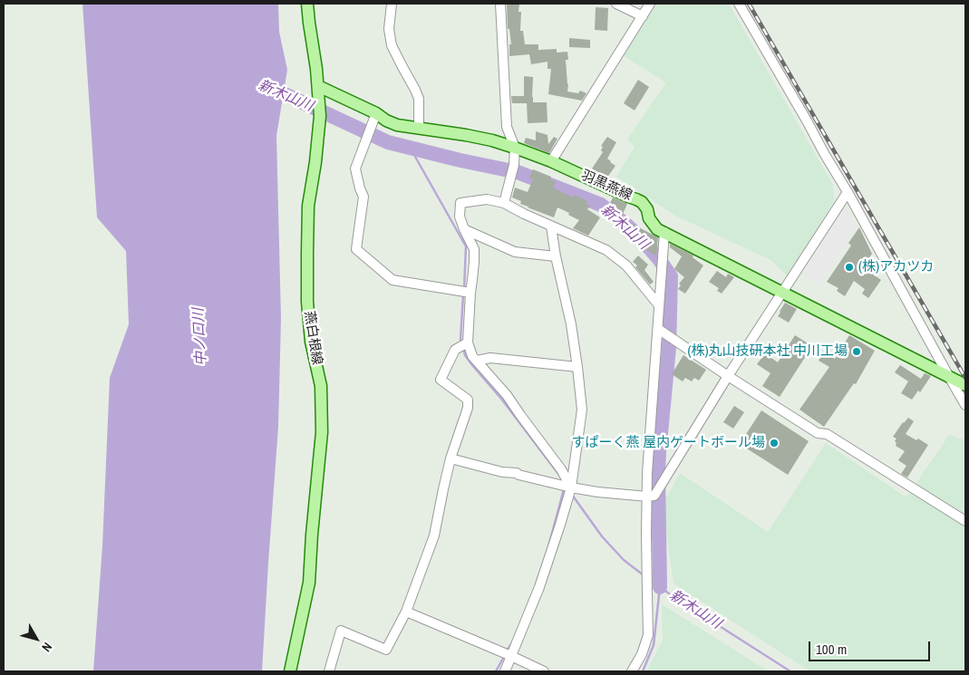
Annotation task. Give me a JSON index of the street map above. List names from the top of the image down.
{
  "streets": {
    "main road": ["羽黒燕線", "燕白根線"]
  },
  "crossings": [
    ["羽黒燕線", "燕白根線"]
  ],
  "water": ["新木山川", "中ノ口川"],
  "places": ["(株)アカツカ", "(株)丸山技研本社 中川工場", "すぱーく燕 屋内ゲートボール場"],
  "scale_bar": "100 m",
  "north": "bottom right"
}
